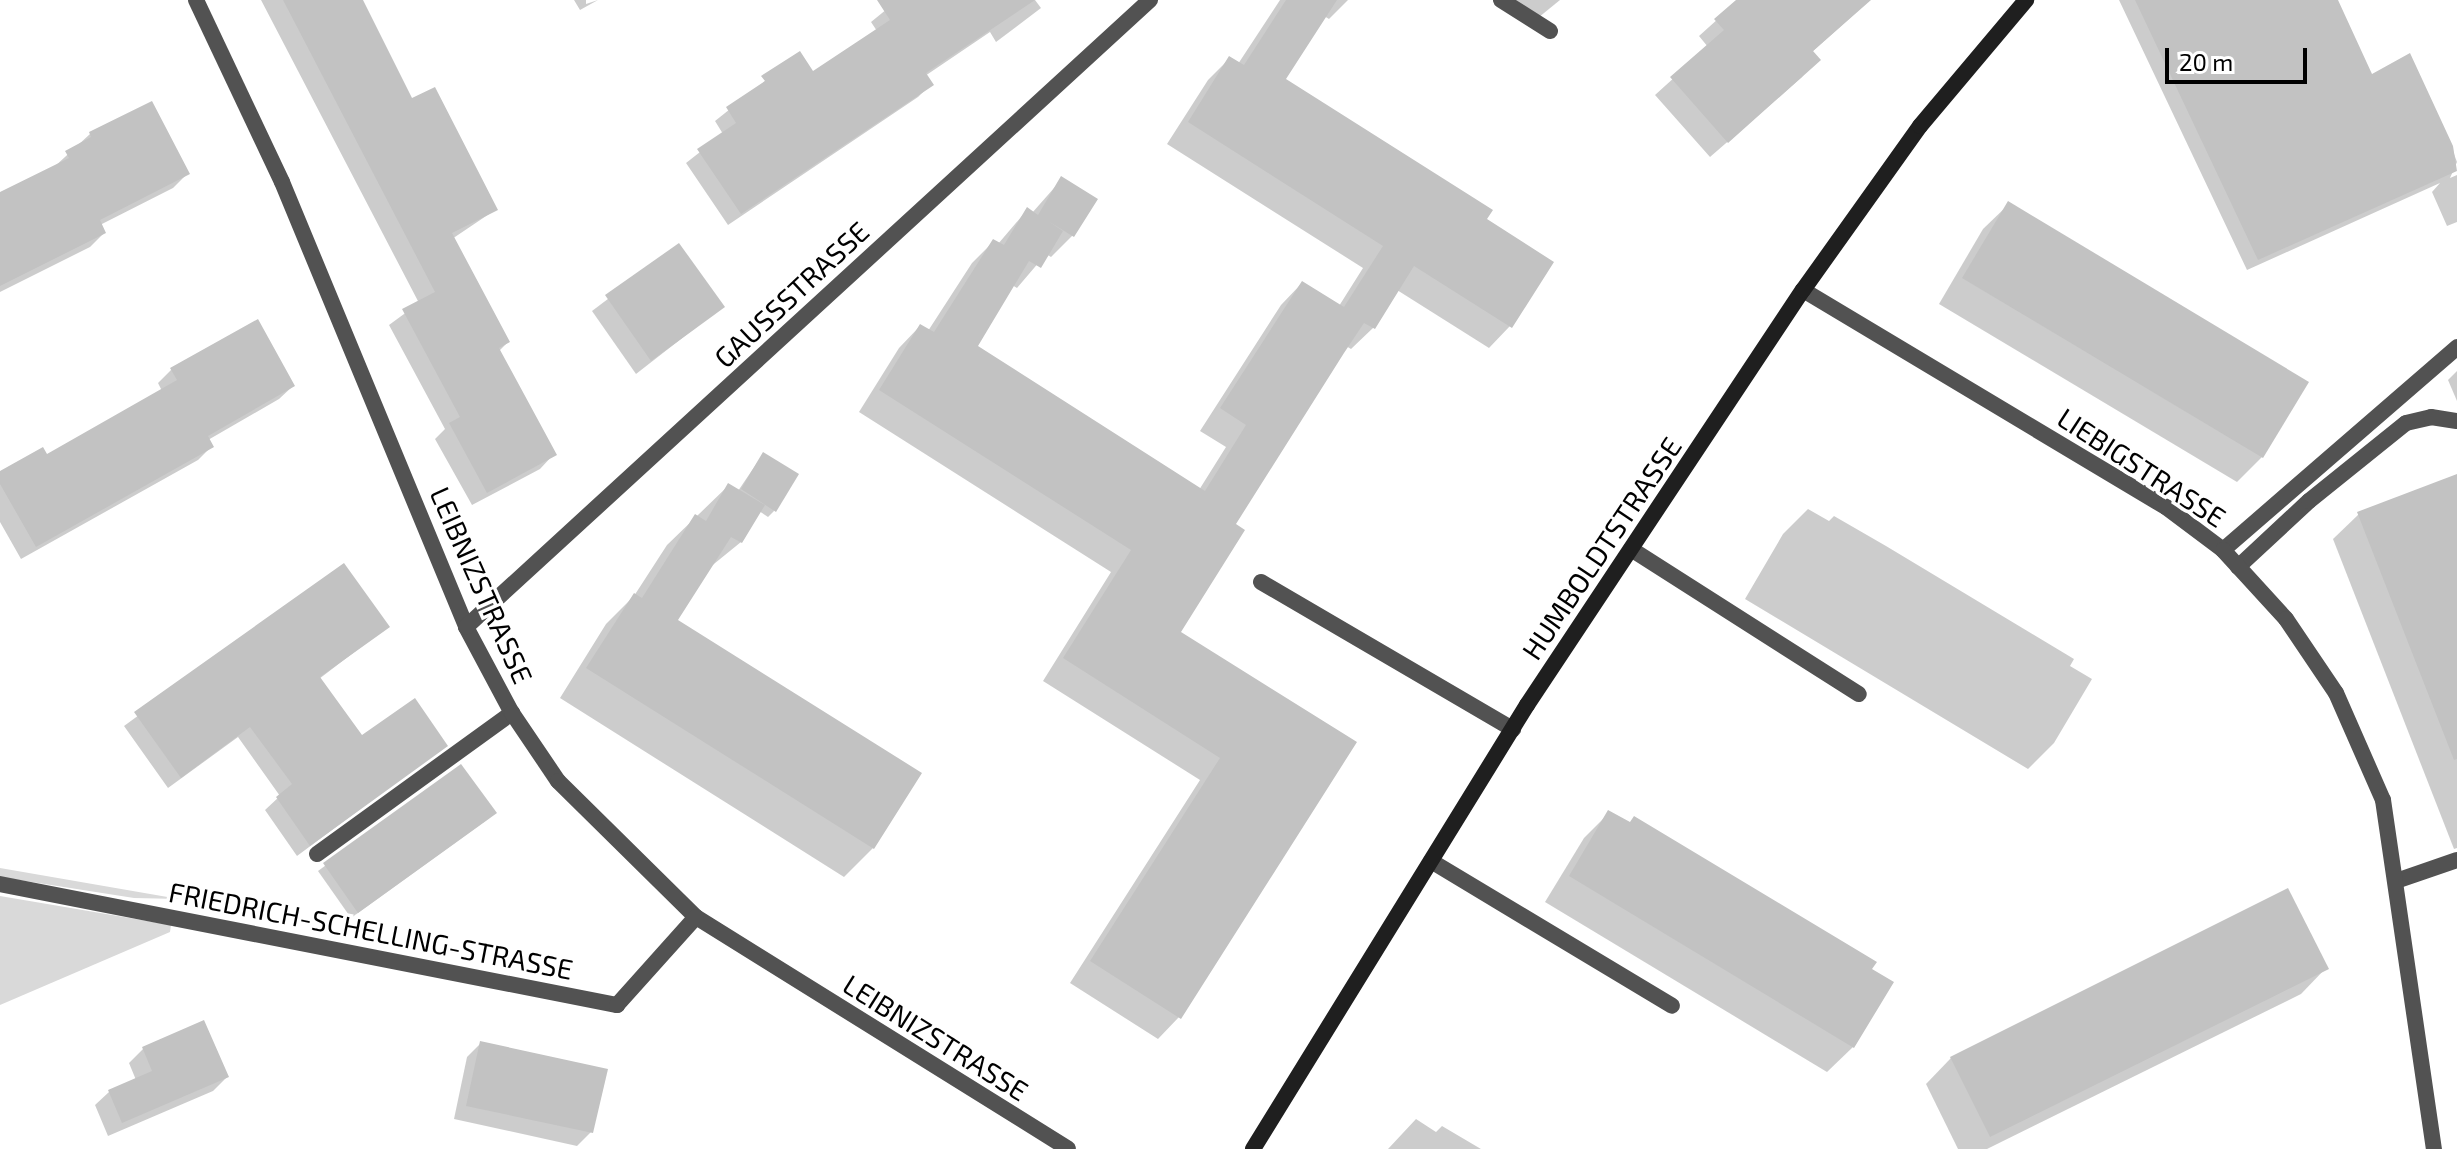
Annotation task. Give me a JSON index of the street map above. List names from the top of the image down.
{
  "streets": {
    "street": [
      "GAUSSSTRASSE",
      "LIEBIGSTRASSE",
      "HUMBOLDTSTRASSE",
      "LEIBNIZSTRASSE",
      "FRIEDRICH-SCHELLING-STRASSE"
    ]
  },
  "crossings": [
    ["GAUSSSTRASSE", "LEIBNIZSTRASSE"],
    ["LIEBIGSTRASSE", "HUMBOLDTSTRASSE"],
    ["LEIBNIZSTRASSE", "FRIEDRICH-SCHELLING-STRASSE"]
  ],
  "scale_bar": "20 m"
}
